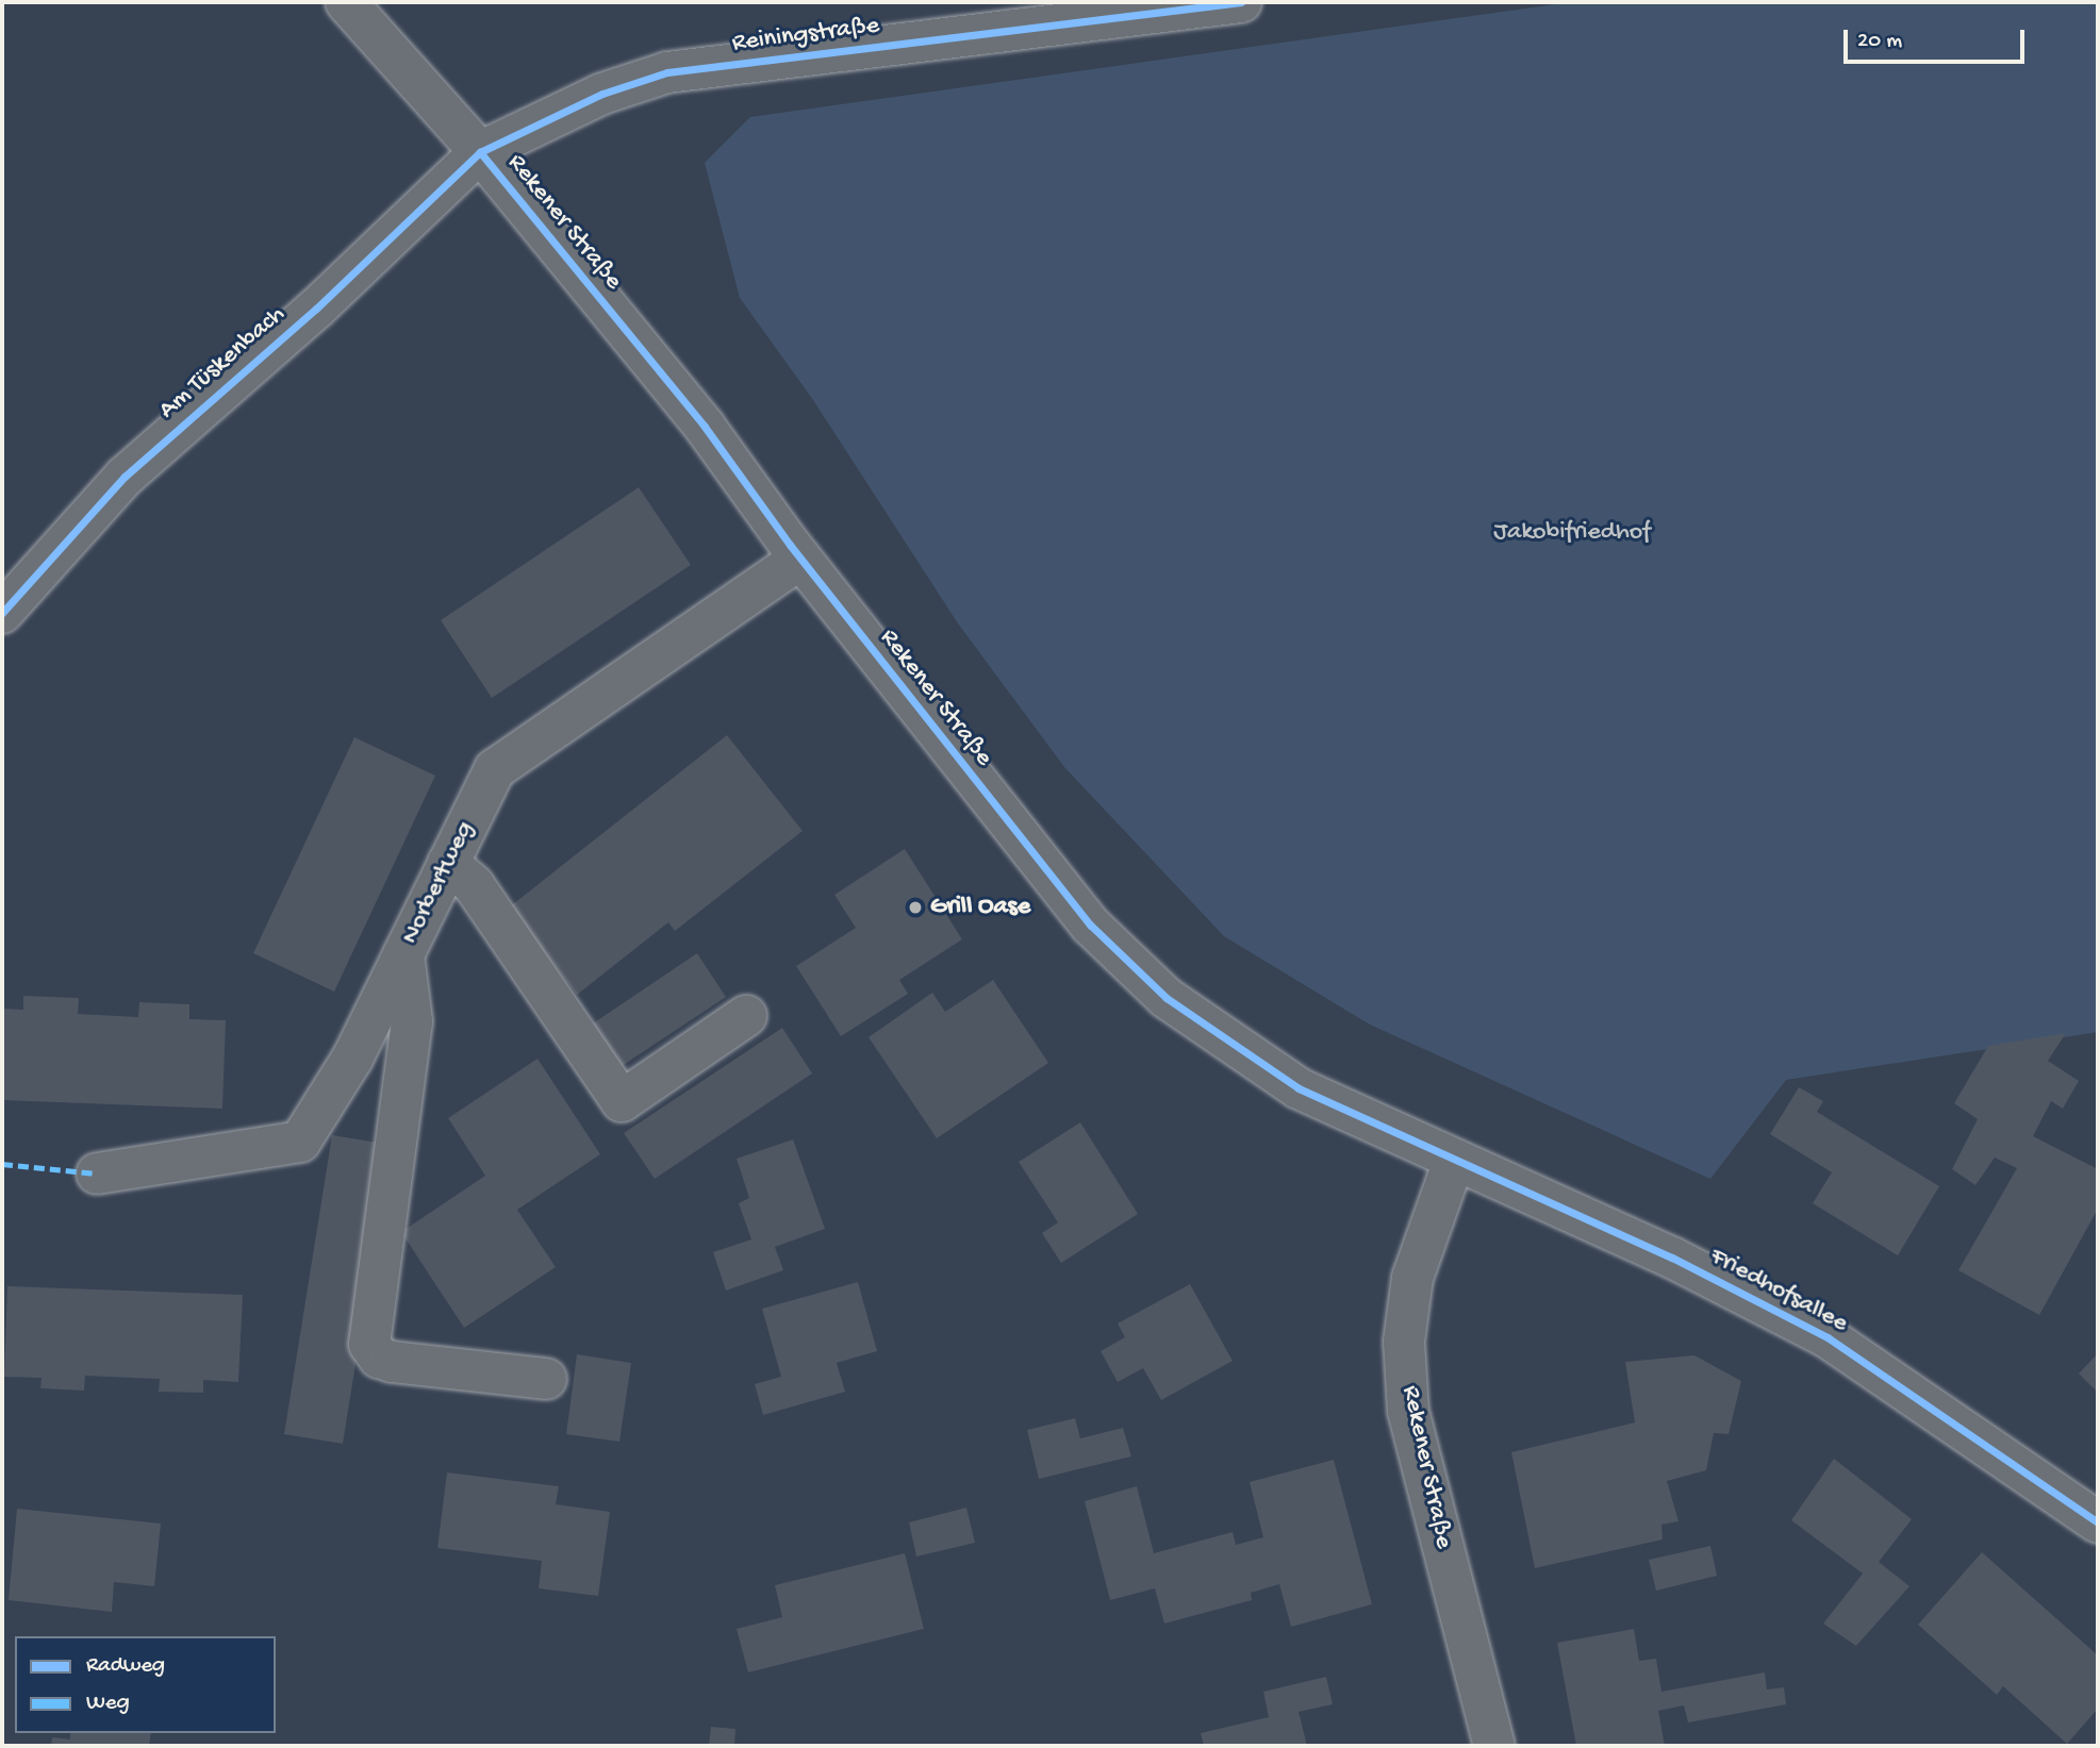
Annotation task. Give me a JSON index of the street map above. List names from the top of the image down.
{
  "streets": {
    "street": [
      "Reiningstraße",
      "Rekener Straße",
      "Am Tüskenbach",
      "Norbertweg",
      "Friedhofsallee"
    ]
  },
  "crossings": [
    ["Reiningstraße", "Rekener Straße"],
    ["Reiningstraße", "Am Tüskenbach"],
    ["Rekener Straße", "Am Tüskenbach"],
    ["Rekener Straße", "Norbertweg"],
    ["Rekener Straße", "Friedhofsallee"]
  ],
  "parks": ["Jakobifriedhof"],
  "places": ["Grill Oase"],
  "legend": ["Radweg", "Weg"],
  "scale_bar": "20 m"
}
